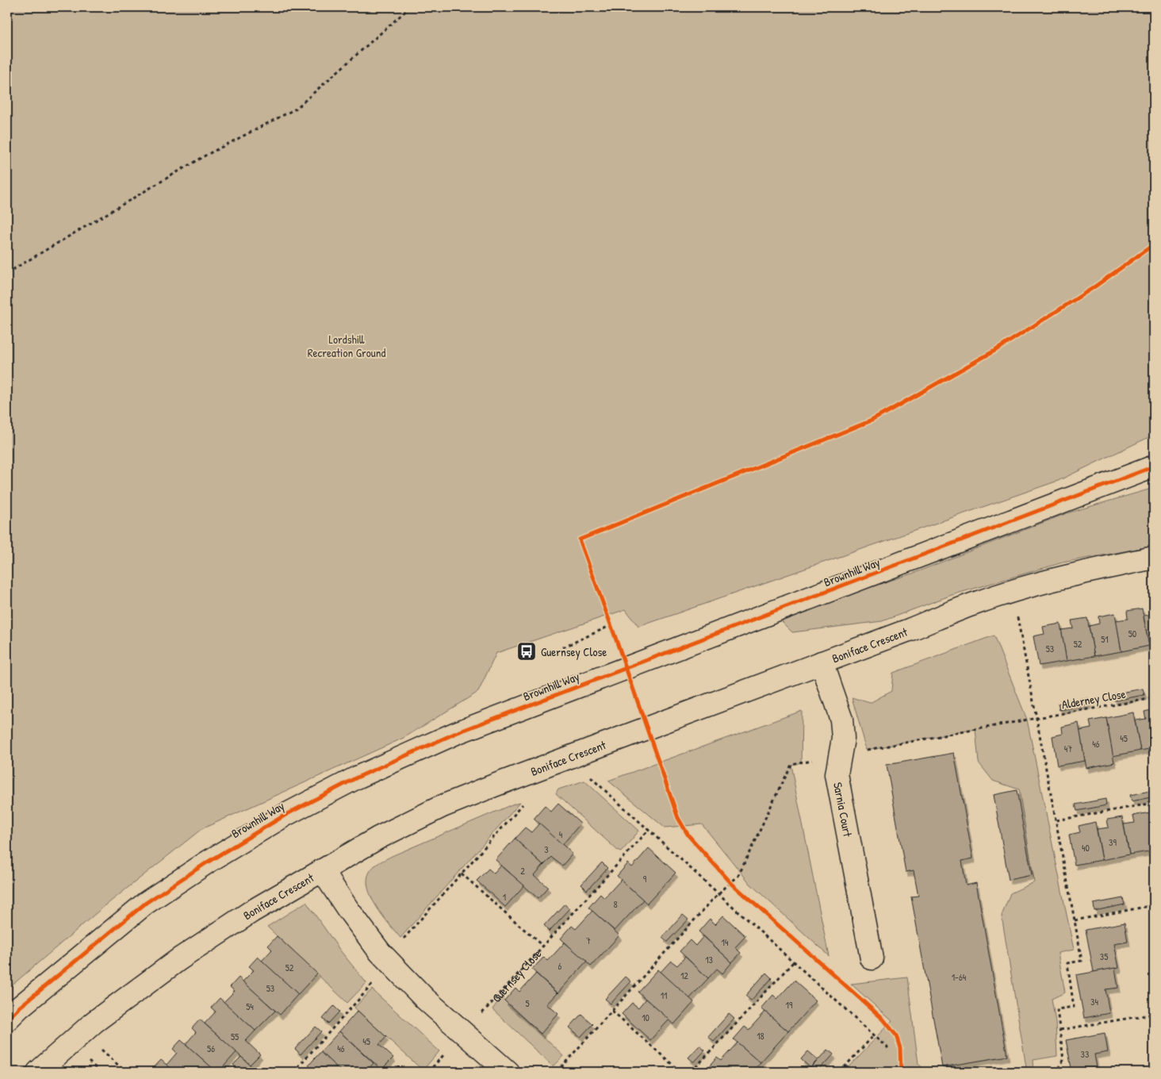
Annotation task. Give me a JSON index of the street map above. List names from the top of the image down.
{
  "streets": {
    "street": ["Brownhill Way", "Boniface Crescent", "Sarnia Court"],
    "path": ["Alderney Close", "Guernsey Close"]
  },
  "crossings": [
    ["Boniface Crescent", "Sarnia Court"]
  ],
  "parks": ["Lordshill Recreation Ground"],
  "places": {
    "bus stop": ["Guernsey Close"]
  },
  "house_numbers": [
    "50",
    "51",
    "52",
    "53",
    "45",
    "46",
    "47",
    "4",
    "39",
    "40",
    "3",
    "2",
    "9",
    "1",
    "8",
    "7",
    "14",
    "35",
    "13",
    "6",
    "52",
    "12",
    "1-64",
    "53",
    "11",
    "34",
    "5",
    "19",
    "54",
    "10",
    "18",
    "55",
    "45",
    "56",
    "46",
    "33"
  ]
}
